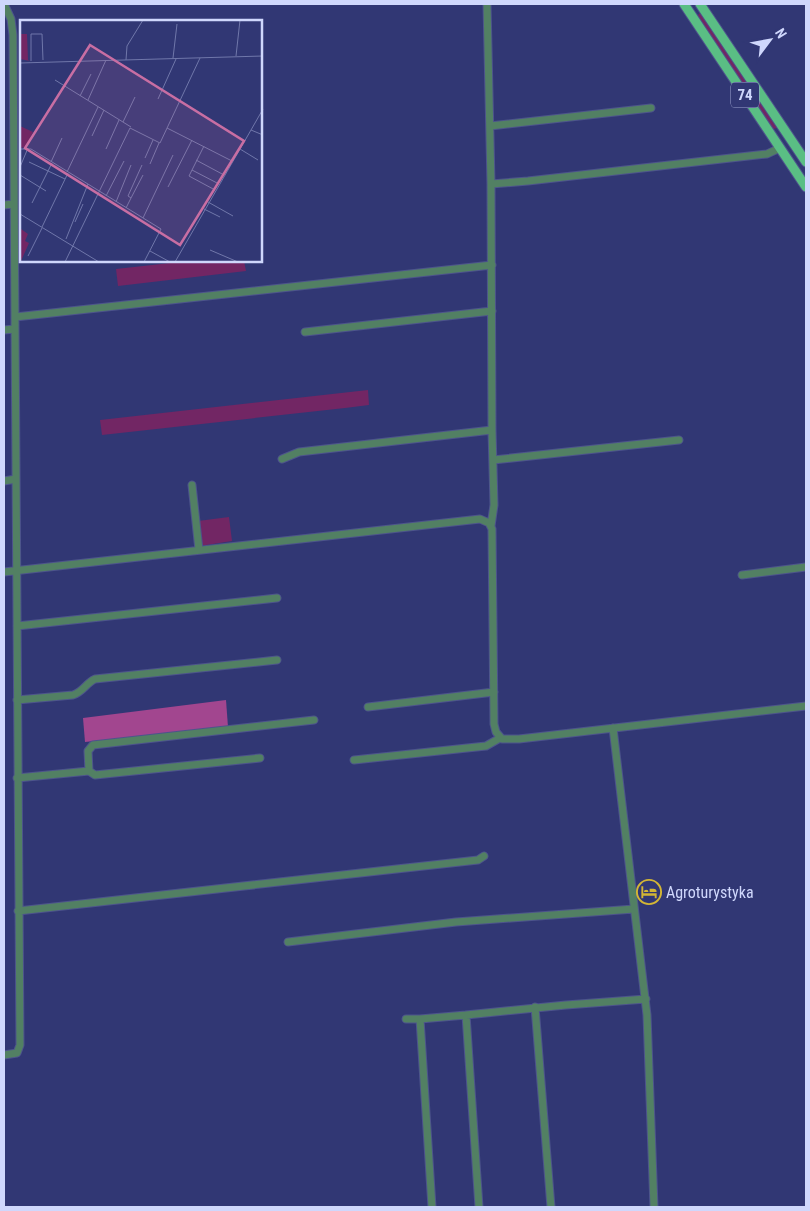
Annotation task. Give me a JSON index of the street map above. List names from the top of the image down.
{
  "streets": {
    "main road": ["74"]
  },
  "places": {
    "hotel": ["Agroturystyka"]
  },
  "north": "top right"
}
